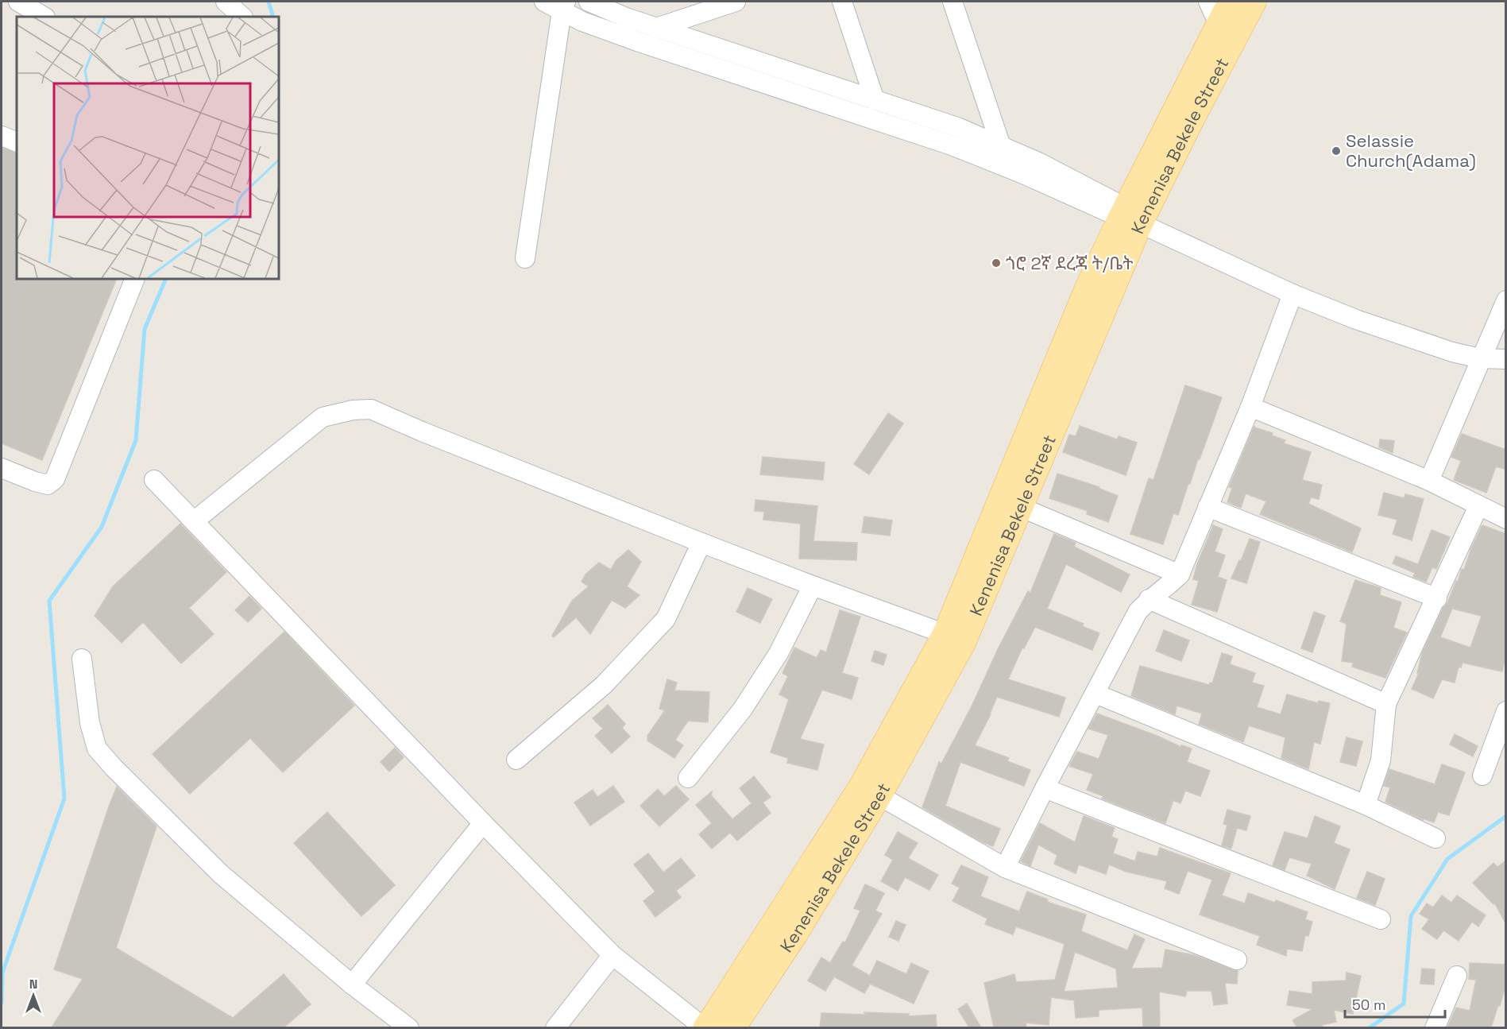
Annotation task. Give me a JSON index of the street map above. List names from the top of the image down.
{
  "streets": {
    "main road": ["Kenenisa Bekele Street"]
  },
  "places": ["Selassie Church(Adama)", "ጎሮ 2ኛ ደረጃ ት/ቤት"],
  "scale_bar": "50 m",
  "north": "top"
}
